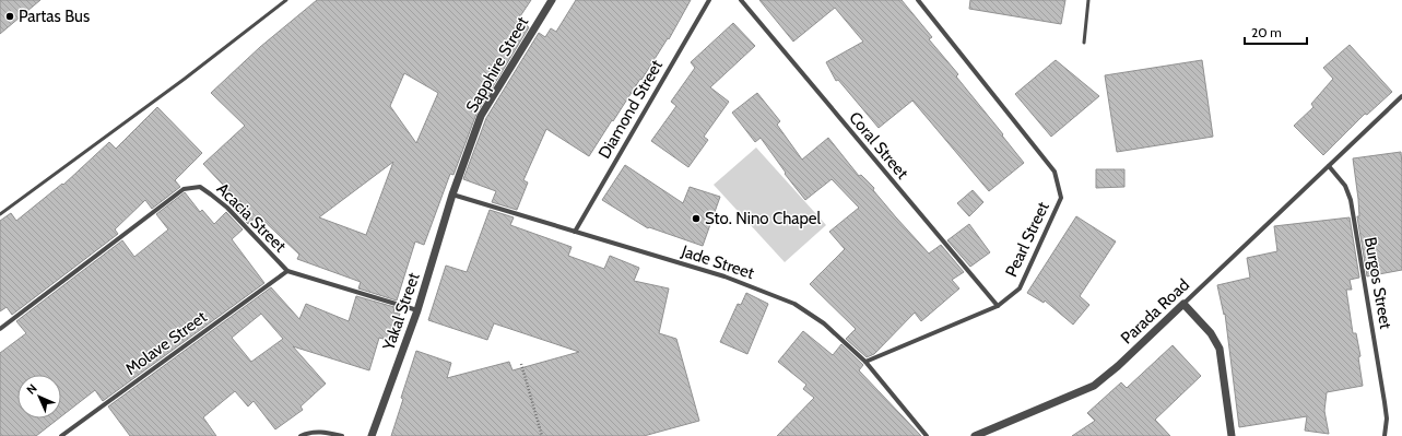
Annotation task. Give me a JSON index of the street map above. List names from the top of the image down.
{
  "streets": {
    "street": [
      "Sapphire Street",
      "Diamond Street",
      "Coral Street",
      "Acacia Street",
      "Pearl Street",
      "Jade Street",
      "Burgos Street",
      "Yakal Street",
      "Parada Road",
      "Molave Street"
    ]
  },
  "crossings": [
    ["Sapphire Street", "Jade Street"],
    ["Sapphire Street", "Yakal Street"],
    ["Diamond Street", "Jade Street"],
    ["Coral Street", "Pearl Street"],
    ["Acacia Street", "Yakal Street"],
    ["Acacia Street", "Molave Street"],
    ["Pearl Street", "Jade Street"],
    ["Jade Street", "Yakal Street"],
    ["Burgos Street", "Parada Road"]
  ],
  "places": ["Partas Bus", "Sto. Nino Chapel"],
  "scale_bar": "20 m",
  "north": "top left"
}
